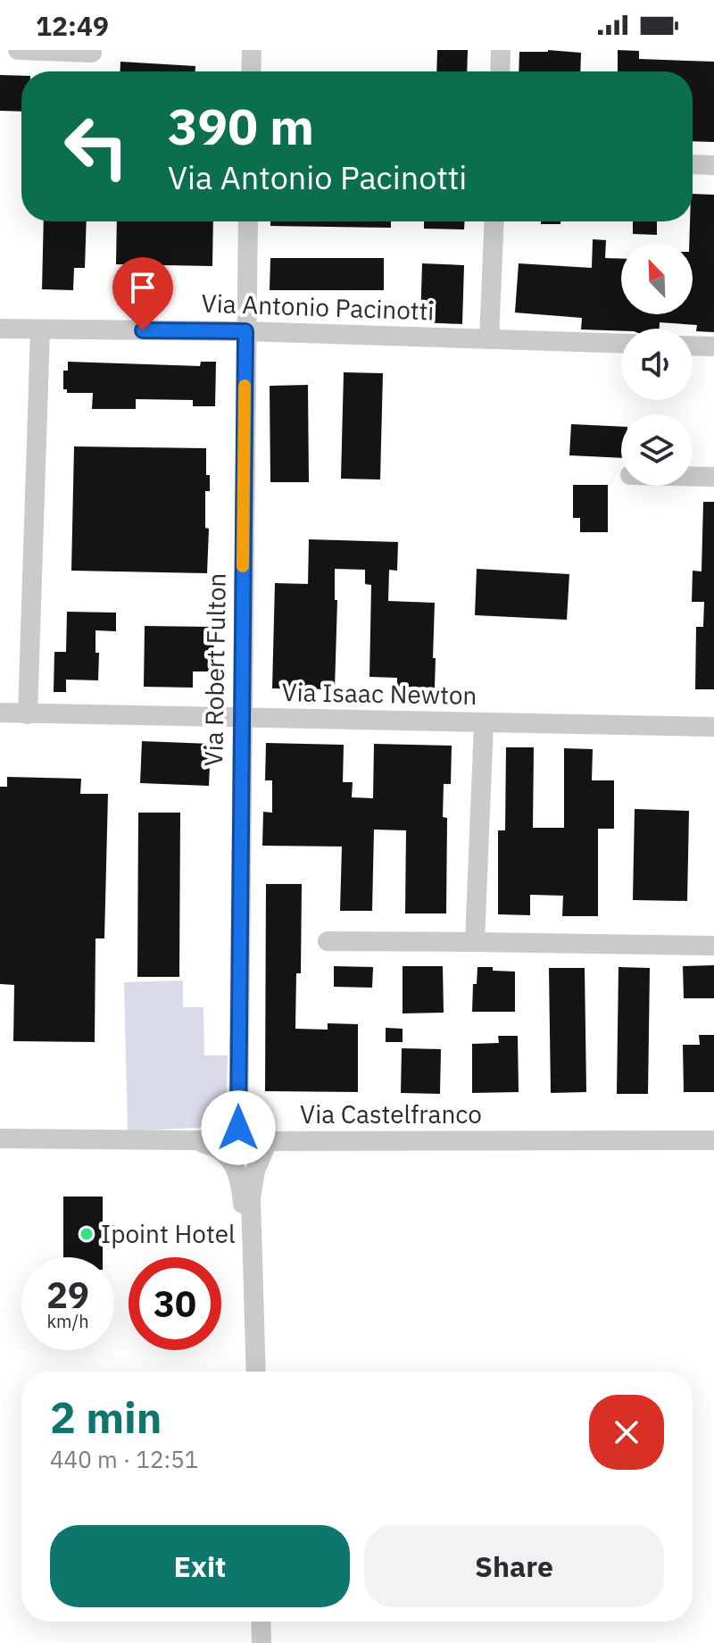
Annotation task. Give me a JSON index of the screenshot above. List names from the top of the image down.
{
  "streets": {
    "street": [
      "Via Antonio Pacinotti",
      "Via Robert Fulton",
      "Via Isaac Newton",
      "Via Castelfranco"
    ]
  },
  "crossings": [
    ["Via Antonio Pacinotti", "Via Robert Fulton"],
    ["Via Robert Fulton", "Via Isaac Newton"]
  ],
  "places": ["Ipoint Hotel"],
  "north": "top left",
  "page": {
    "status": "12:49",
    "turn": ["390 m", "Via Antonio Pacinotti"],
    "speed": "29 km/h",
    "limit": "30",
    "heading": ["2 min", "440 m · 12:51"],
    "buttons": ["Exit", "Share"]
  }
}
